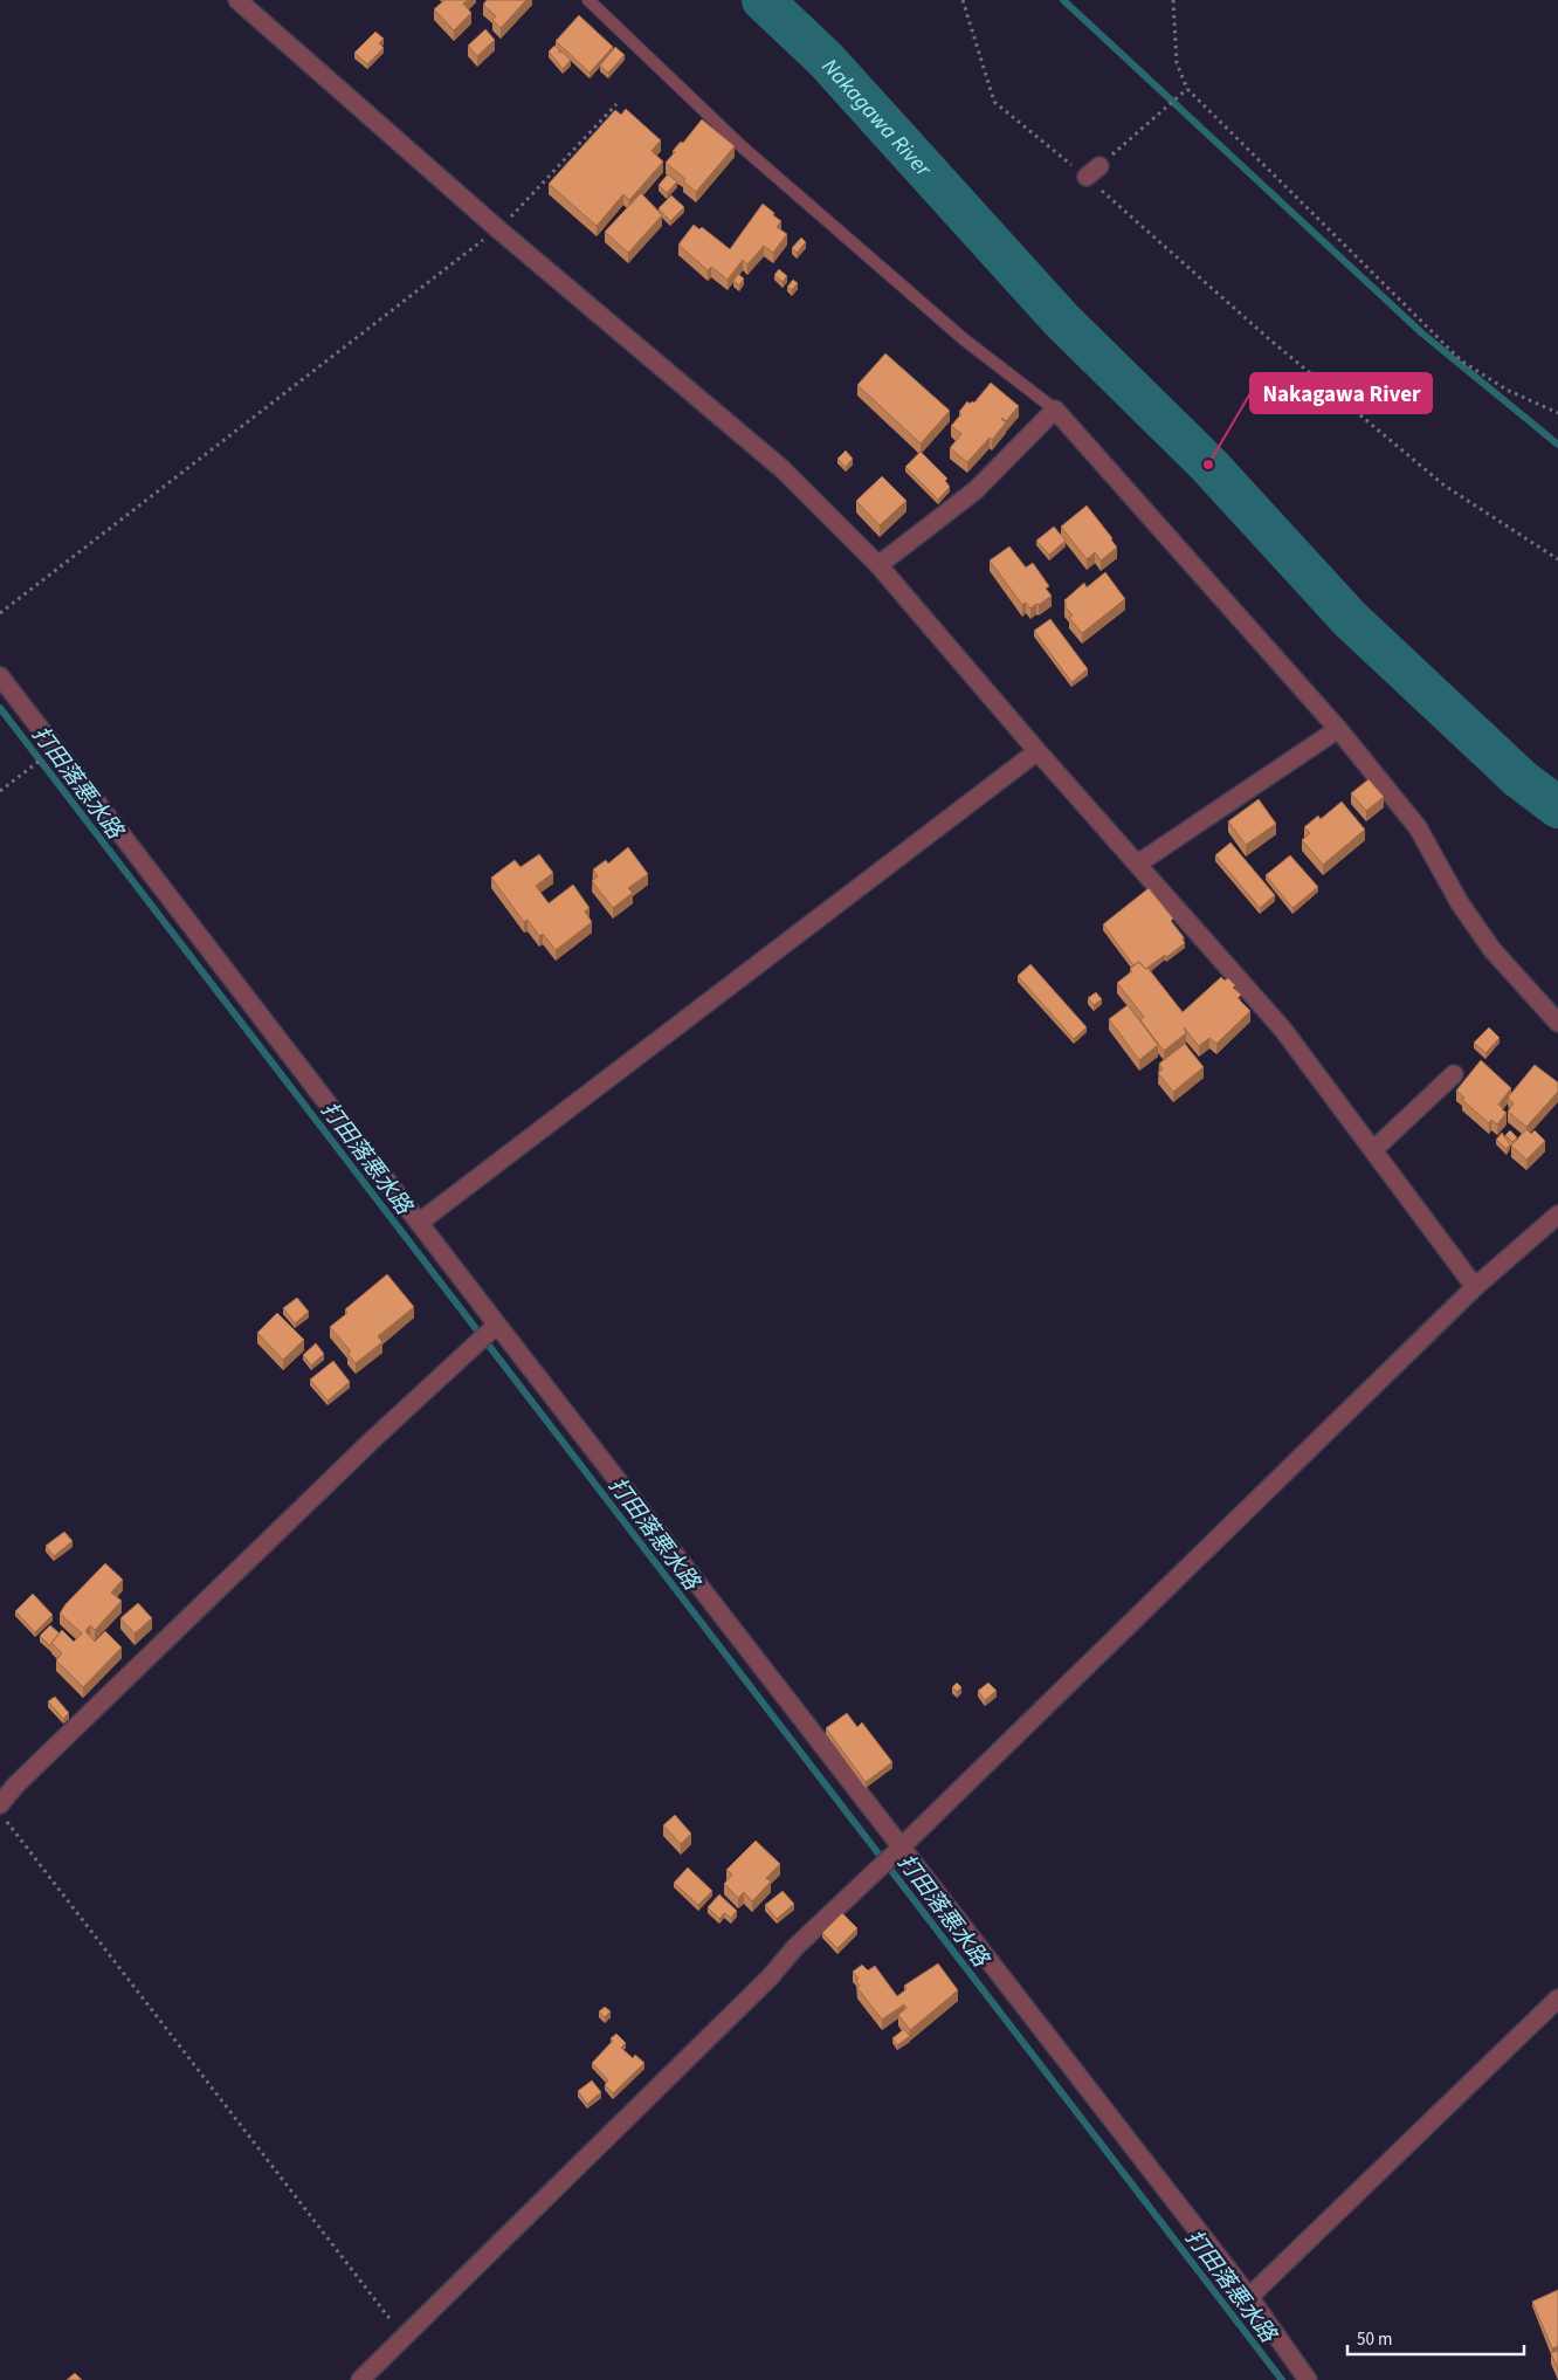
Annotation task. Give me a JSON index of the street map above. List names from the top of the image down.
{
  "water": ["Nakagawa River", "打田落悪水路"],
  "places": ["Nakagawa River"],
  "scale_bar": "50 m"
}
